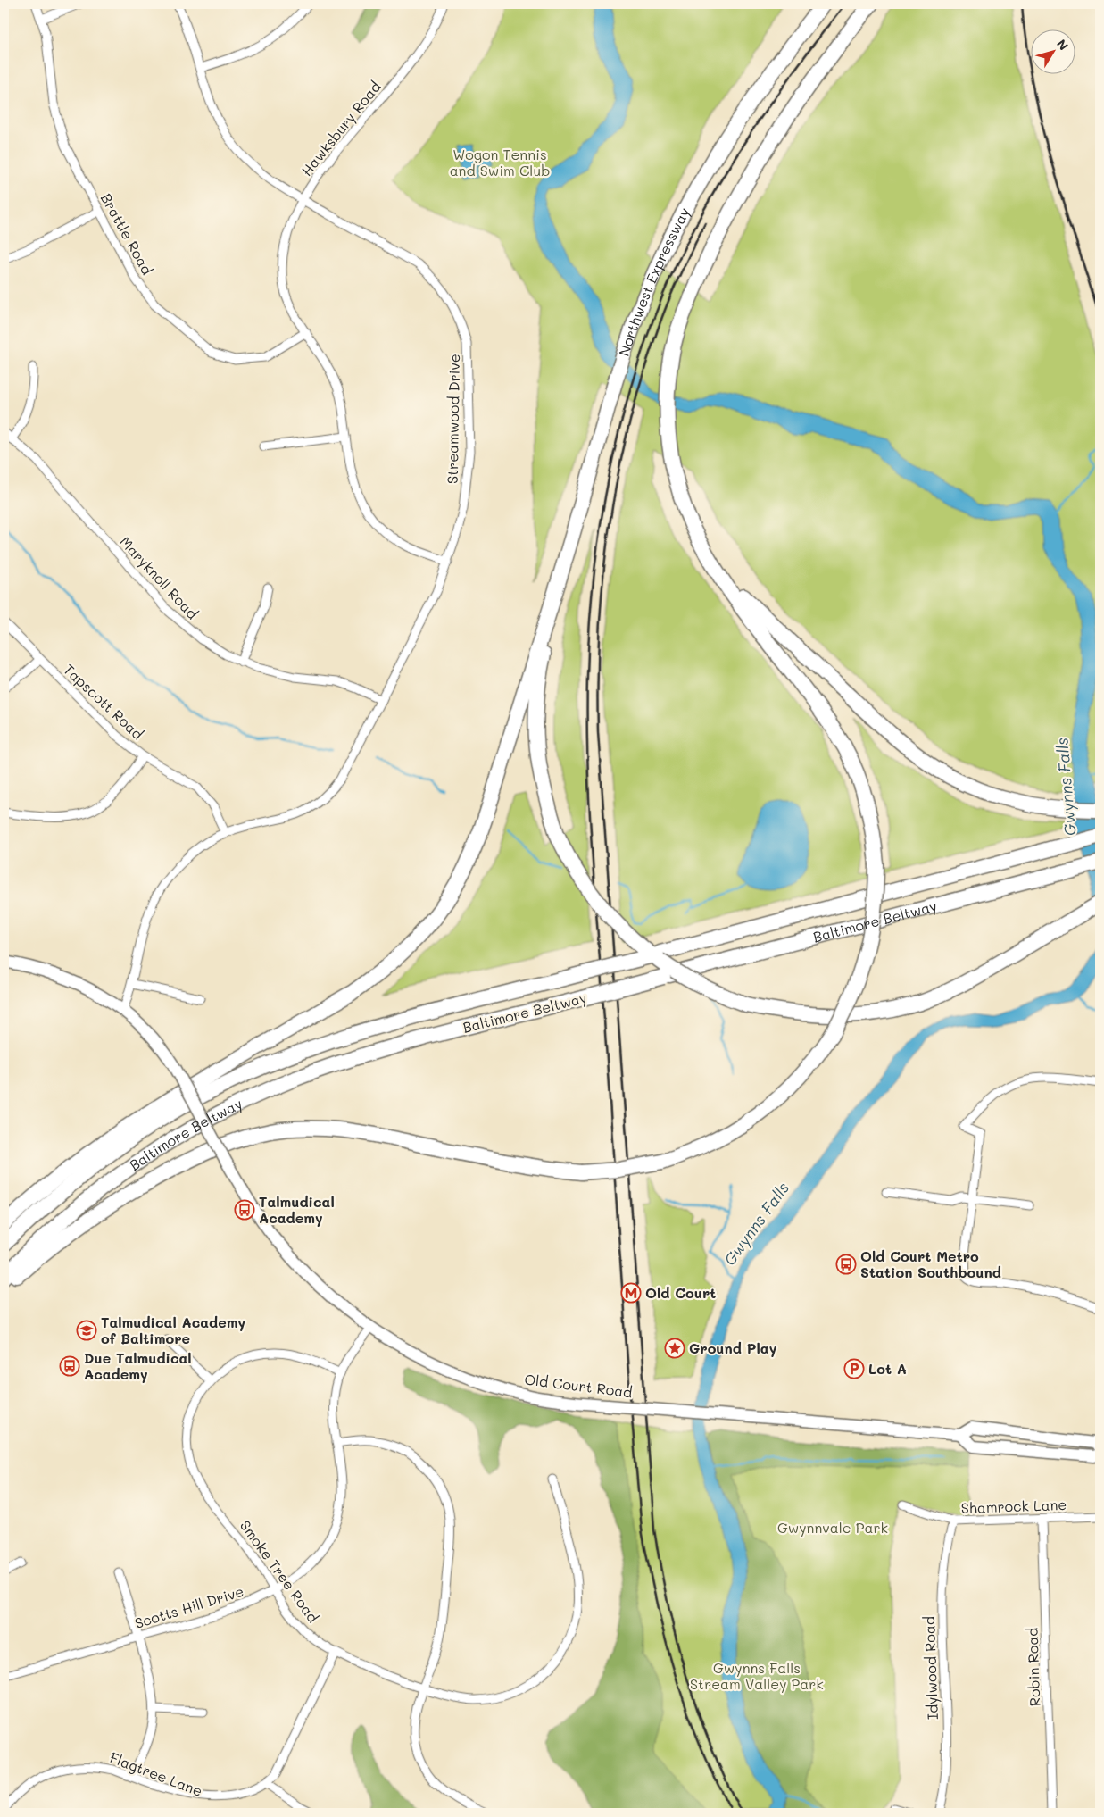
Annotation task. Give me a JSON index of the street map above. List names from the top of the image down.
{
  "streets": {
    "highway": ["Northwest Expressway", "Baltimore Beltway"],
    "main road": ["Old Court Road"],
    "street": [
      "Hawksbury Road",
      "Brattle Road",
      "Streamwood Drive",
      "Maryknoll Road",
      "Tapscott Road",
      "Shamrock Lane",
      "Smoke Tree Road",
      "Scotts Hill Drive",
      "Robin Road",
      "Idylwood Road",
      "Flagtree Lane"
    ]
  },
  "crossings": [
    ["Hawksbury Road", "Brattle Road"],
    ["Hawksbury Road", "Streamwood Drive"],
    ["Streamwood Drive", "Maryknoll Road"],
    ["Streamwood Drive", "Tapscott Road"],
    ["Streamwood Drive", "Old Court Road"],
    ["Old Court Road", "Scotts Hill Drive"],
    ["Shamrock Lane", "Robin Road"],
    ["Shamrock Lane", "Idylwood Road"],
    ["Smoke Tree Road", "Scotts Hill Drive"]
  ],
  "water": ["Gwynns Falls"],
  "parks": ["Wogon Tennis and Swim Club", "Gwynnvale Park", "Gwynns Falls Stream Valley Park"],
  "places": {
    "bus stop": ["Talmudical Academy", "Old Court Metro Station Southbound", "Due Talmudical Academy"],
    "metro station": ["Old Court"],
    "school or university": ["Talmudical Academy of Baltimore"],
    "place": ["Ground Play"],
    "parking": ["Lot A"]
  },
  "north": "top right"
}
